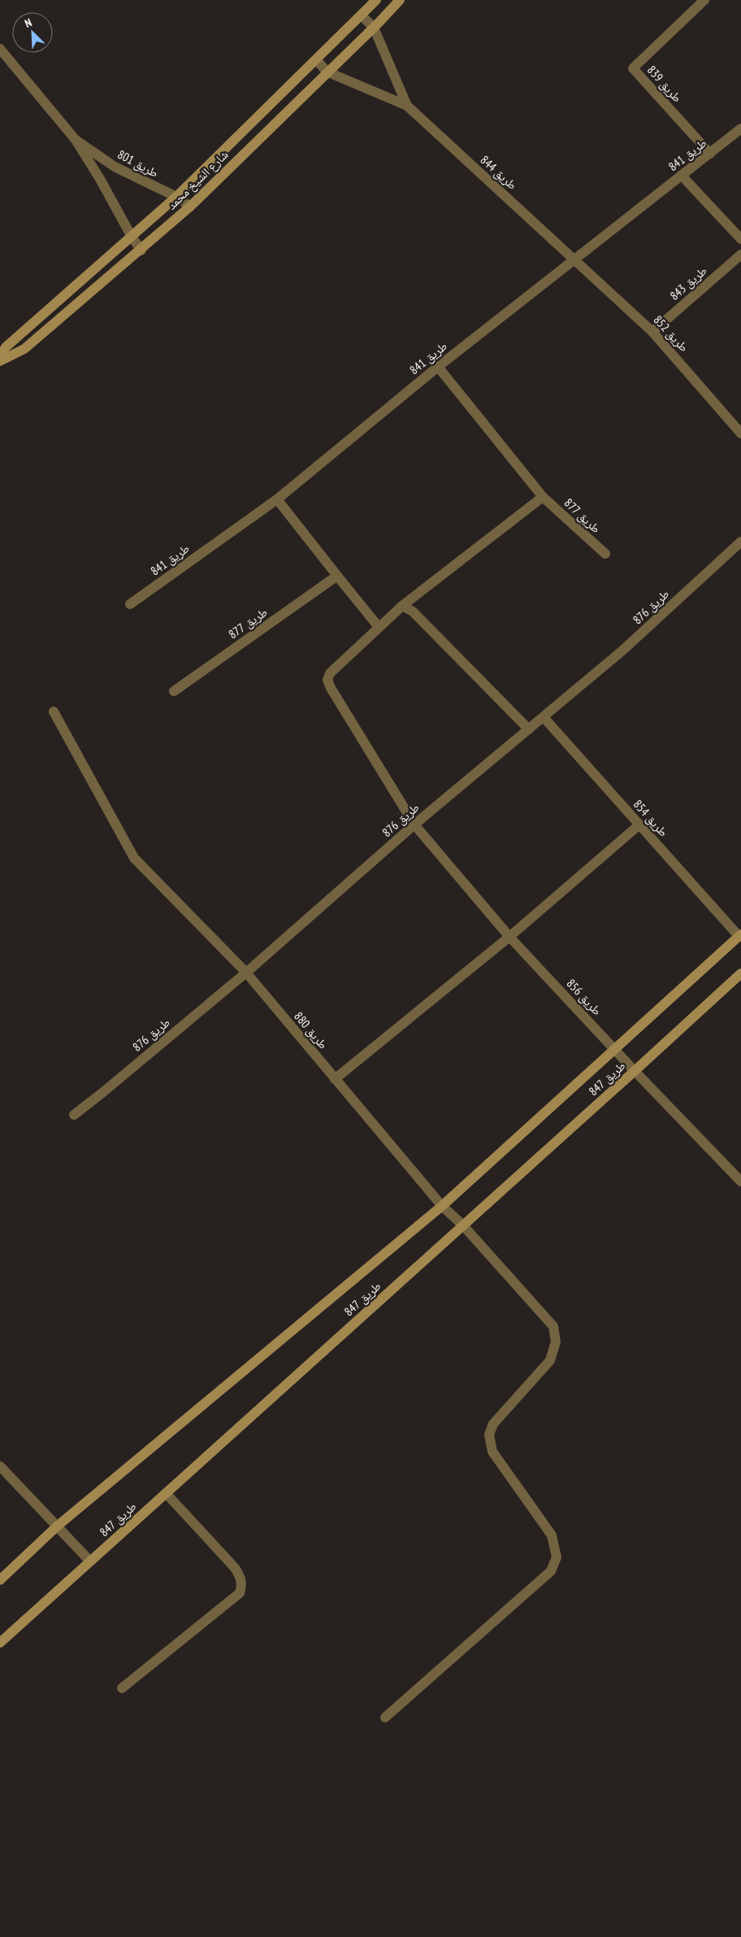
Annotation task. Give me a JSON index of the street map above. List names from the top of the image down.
{
  "streets": {
    "street": [
      "طريق 839",
      "طريق 841",
      "طريق 801",
      "طريق 844",
      "شارع الشيخ محمد",
      "طريق 843",
      "طريق 852",
      "طريق 877",
      "طريق 876",
      "طريق 854",
      "طريق 856",
      "طريق 880",
      "طريق 847"
    ]
  },
  "crossings": [
    ["طريق 839", "طريق 841"],
    ["طريق 841", "طريق 844"],
    ["طريق 841", "طريق 852"],
    ["طريق 841", "طريق 877"],
    ["طريق 801", "شارع الشيخ محمد"],
    ["طريق 844", "شارع الشيخ محمد"],
    ["طريق 844", "طريق 852"],
    ["طريق 843", "طريق 852"],
    ["طريق 876", "طريق 854"],
    ["طريق 876", "طريق 856"],
    ["طريق 876", "طريق 880"],
    ["طريق 854", "طريق 847"],
    ["طريق 856", "طريق 847"],
    ["طريق 880", "طريق 847"]
  ],
  "north": "top left"
}
